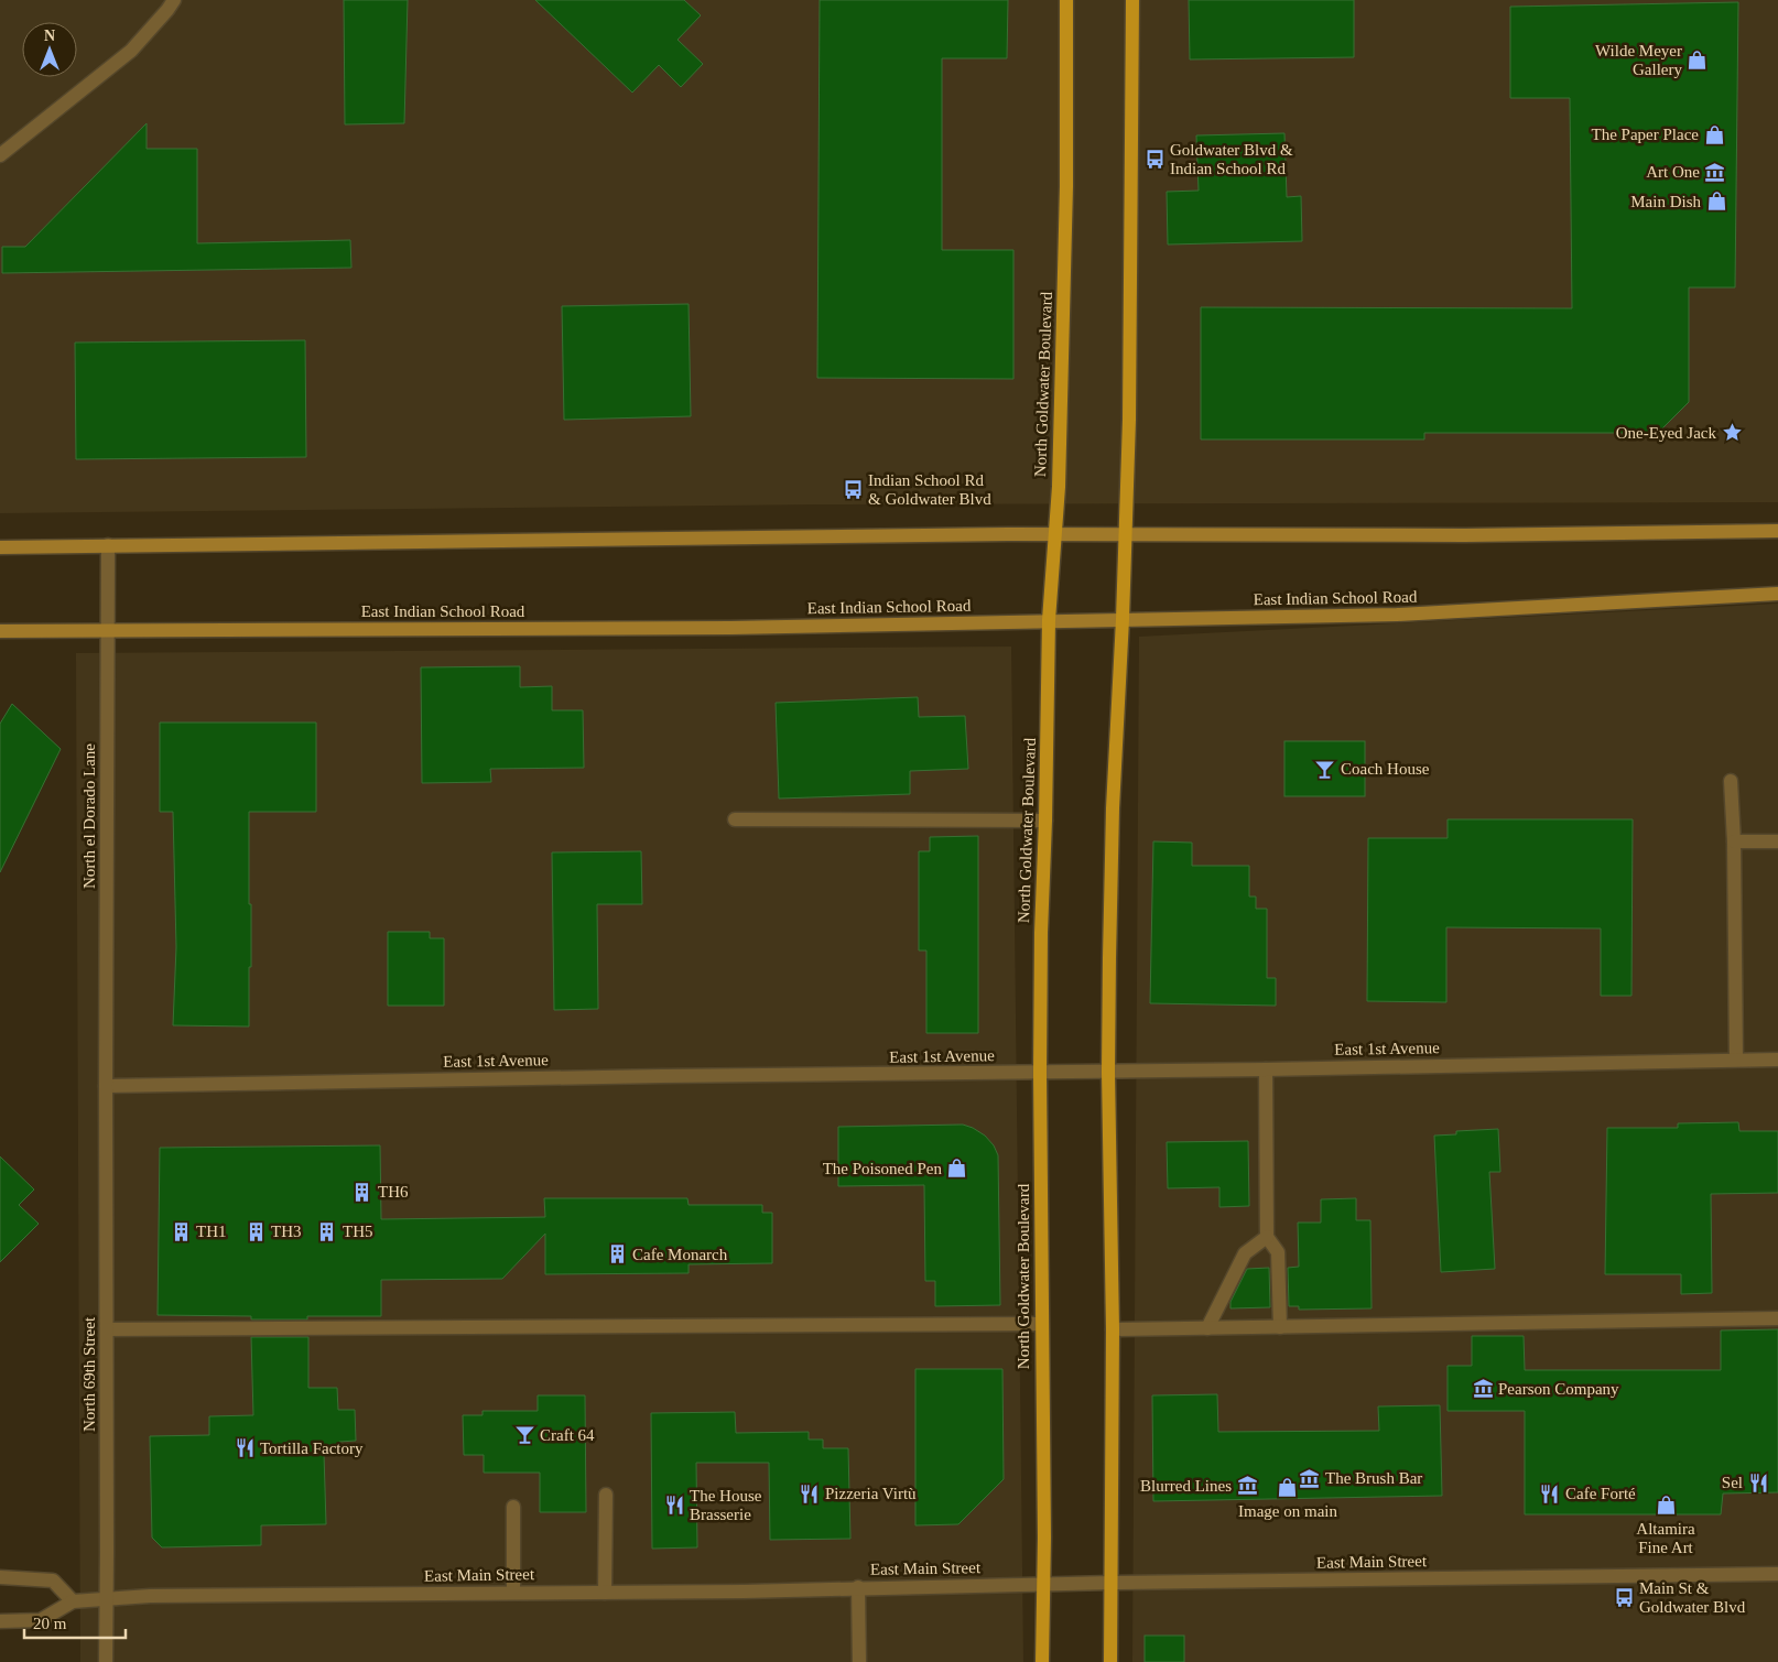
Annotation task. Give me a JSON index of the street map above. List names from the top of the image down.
{
  "streets": {
    "main road": ["North Goldwater Boulevard", "East Indian School Road"],
    "street": [
      "North el Dorado Lane",
      "East 1st Avenue",
      "North 69th Street",
      "East Main Street"
    ]
  },
  "crossings": [
    ["North Goldwater Boulevard", "East Indian School Road"],
    ["North Goldwater Boulevard", "East 1st Avenue"],
    ["North Goldwater Boulevard", "East Main Street"],
    ["East Indian School Road", "North el Dorado Lane"],
    ["North el Dorado Lane", "East 1st Avenue"],
    ["North el Dorado Lane", "North 69th Street"],
    ["East 1st Avenue", "North 69th Street"],
    ["North 69th Street", "East Main Street"]
  ],
  "places": {
    "shop": [
      "Wilde Meyer Gallery",
      "The Paper Place",
      "Main Dish",
      "The Poisoned Pen",
      "Image on main",
      "Altamira Fine Art"
    ],
    "bus stop": ["Goldwater Blvd & Indian School Rd", "Indian School Rd & Goldwater Blvd", "Main St & Goldwater Blvd"],
    "museum": [
      "Art One",
      "Pearson Company",
      "The Brush Bar",
      "Blurred Lines"
    ],
    "place": ["One-Eyed Jack"],
    "bar": ["Coach House", "Craft 64"],
    "building": [
      "TH6",
      "TH1",
      "TH3",
      "TH5",
      "Cafe Monarch"
    ],
    "restaurant": [
      "Tortilla Factory",
      "Sel",
      "Pizzeria Virtù",
      "Cafe Forté",
      "The House Brasserie"
    ]
  },
  "scale_bar": "20 m",
  "north": "top"
}
